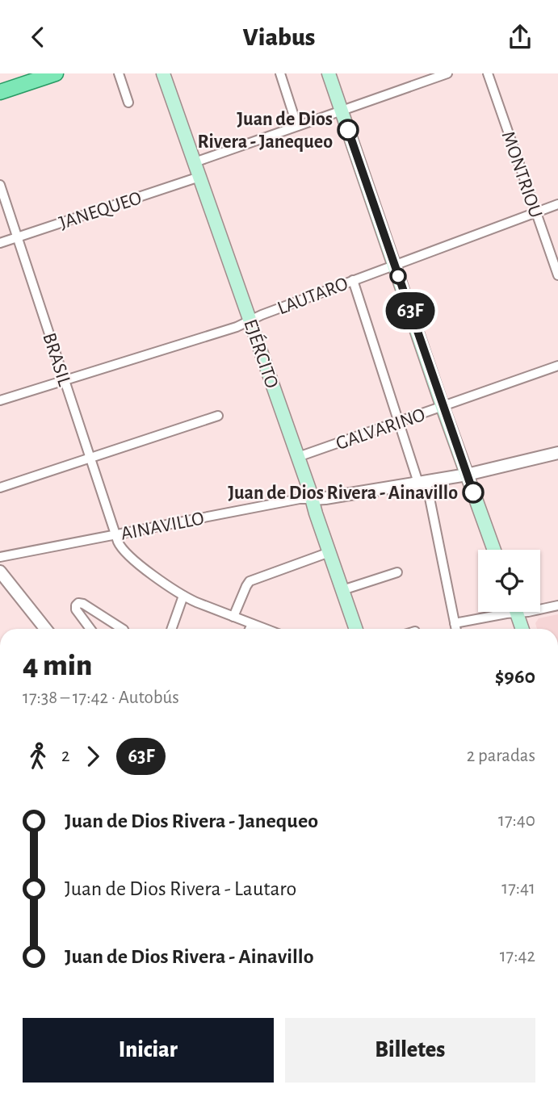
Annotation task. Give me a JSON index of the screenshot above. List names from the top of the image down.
{
  "streets": {
    "main road": ["EJÉRCITO"],
    "street": [
      "MONTRIOU",
      "JANEQUEO",
      "LAUTARO",
      "BRASIL",
      "GALVARINO",
      "AINAVILLO"
    ]
  },
  "crossings": [
    ["MONTRIOU", "LAUTARO"],
    ["JANEQUEO", "EJÉRCITO"],
    ["JANEQUEO", "BRASIL"],
    ["LAUTARO", "EJÉRCITO"],
    ["LAUTARO", "BRASIL"],
    ["EJÉRCITO", "GALVARINO"],
    ["EJÉRCITO", "AINAVILLO"],
    ["BRASIL", "AINAVILLO"]
  ],
  "places": ["Juan de Dios Rivera - Janequeo", "Juan de Dios Rivera - Ainavillo"],
  "lines": ["bus line 63F"],
  "page": {
    "header": "Viabus",
    "on_map": "63F",
    "heading": ["4 min", "17:38 – 17:42 · Autobús", "$960"],
    "legs": ["2", "63F", "2 paradas"],
    "list": [
      {
        "name": "Juan de Dios Rivera - Janequeo",
        "value": "17:40"
      },
      {
        "name": "Juan de Dios Rivera - Lautaro",
        "value": "17:41"
      },
      {
        "name": "Juan de Dios Rivera - Ainavillo",
        "value": "17:42"
      }
    ],
    "buttons": ["Iniciar", "Billetes"]
  }
}
